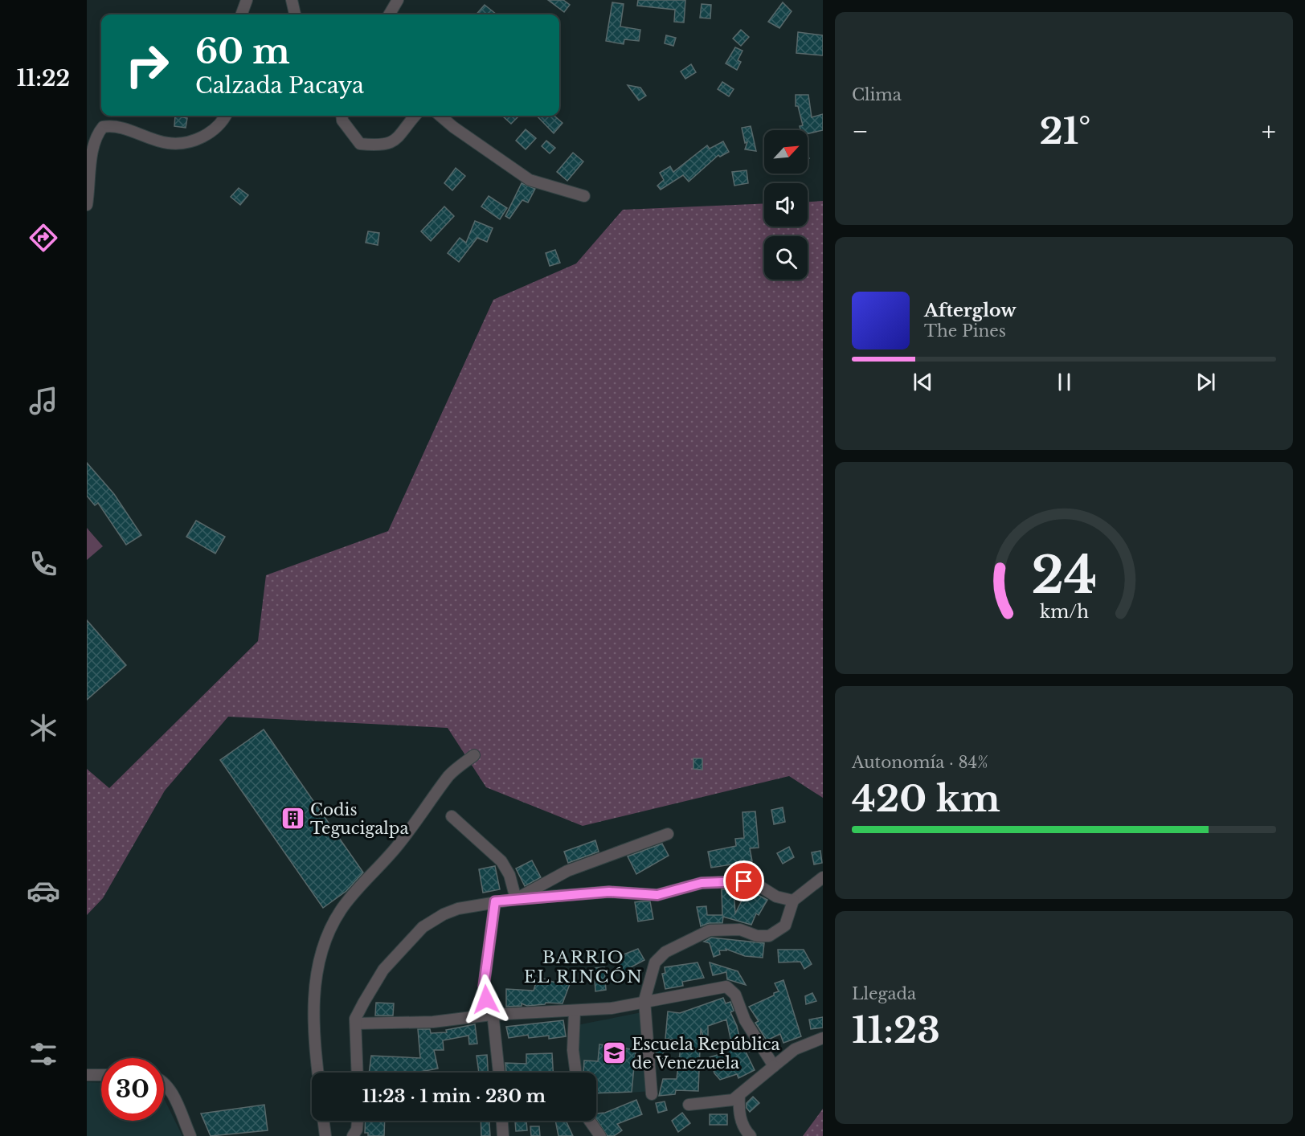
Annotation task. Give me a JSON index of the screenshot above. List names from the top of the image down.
{
  "districts": ["BARRIO EL RINCÓN"],
  "places": {
    "building": ["Codis Tegucigalpa"],
    "school or university": ["Escuela República de Venezuela"]
  },
  "north": "top right",
  "page": {
    "tabs": "11:22",
    "tile": [
      "Clima",
      ["Autonomía · 84%", "420 km"],
      ["Llegada", "11:23"]
    ],
    "turn": ["60 m", "Calzada Pacaya"],
    "heat": ["−", "21°", "+"],
    "song": ["Afterglow", "The Pines"],
    "limit": "30",
    "trip": "11:23 · 1 min · 230 m",
    "gauge": ["24", "km/h"]
  }
}
